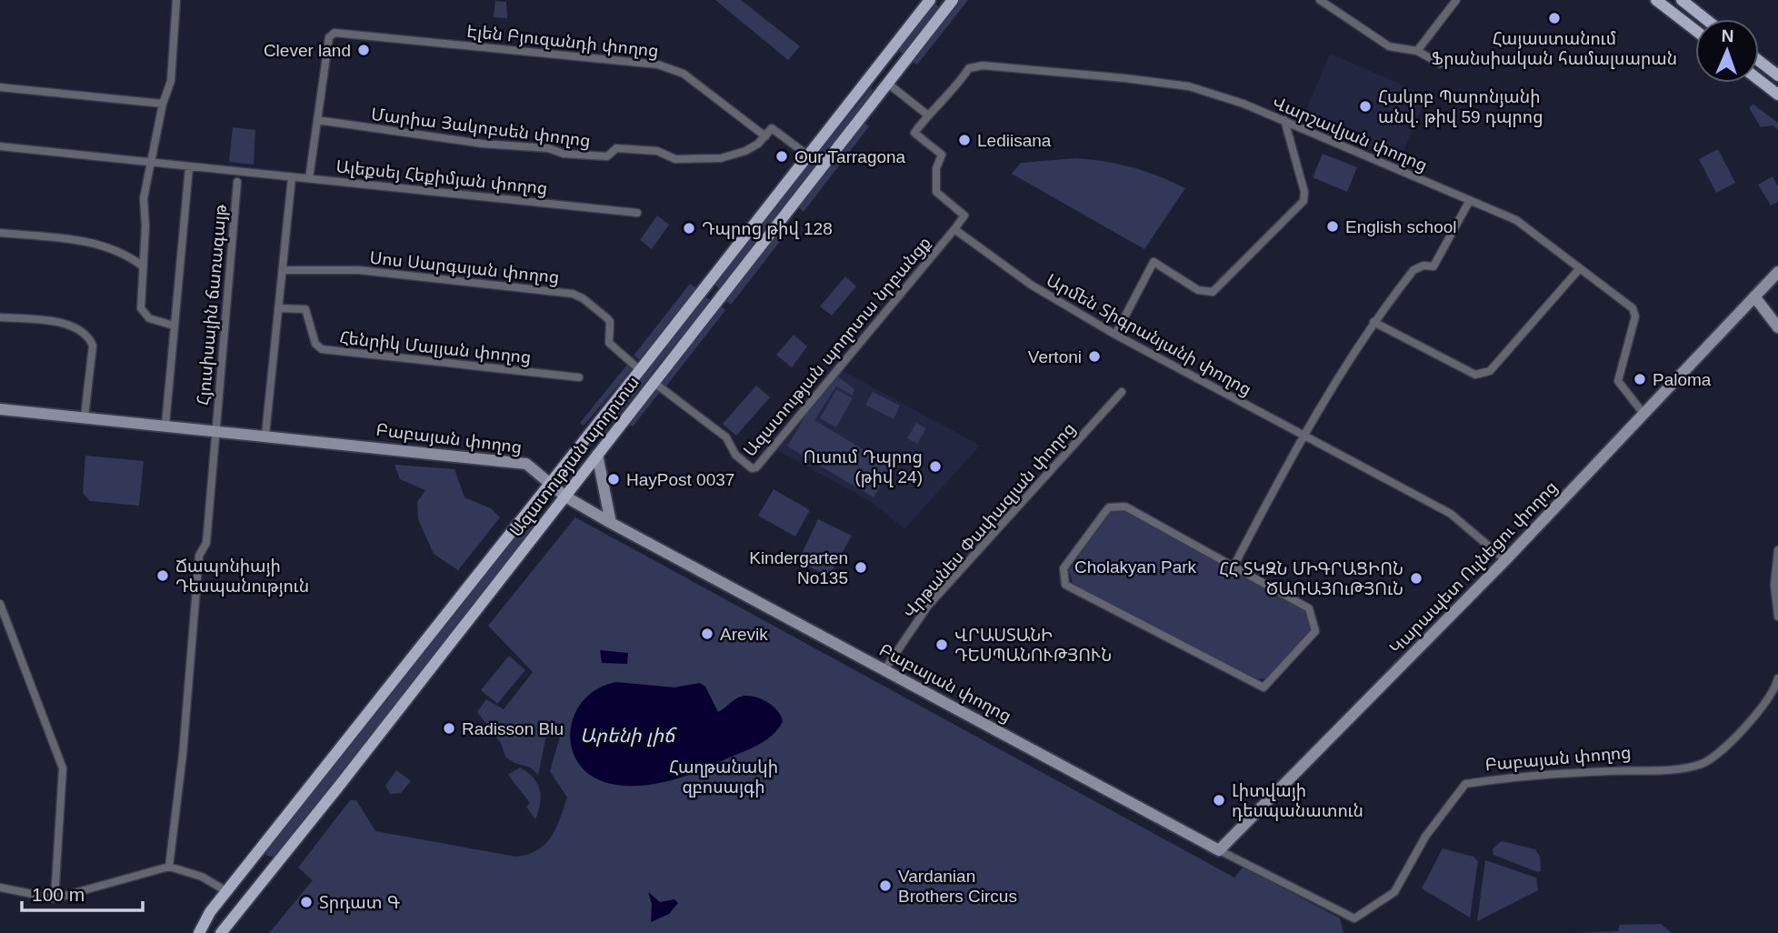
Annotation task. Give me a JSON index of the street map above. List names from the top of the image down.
{
  "streets": {
    "main road": ["Ազատության պողոտա"],
    "street": [
      "Էլեն Բյուզանդի փողոց",
      "Մարիա Յակոբսեն փողոց",
      "Վարշավյան փողոց",
      "Ալեքսեյ Հեքիմյան փողոց",
      "Սոս Սարգսյան փողոց",
      "Հյուսիսային ճառագայթ",
      "Արմեն Տիգրանյանի փողոց",
      "Ազատության պողոտա նրբանցք",
      "Հենրիկ Մալյան փողոց",
      "Բաբայան փողոց",
      "Վրթանես Փափազյան փողոց",
      "Կարապետ Ուլնեցու փողոց"
    ]
  },
  "crossings": [
    ["Էլեն Բյուզանդի փողոց", "Մարիա Յակոբսեն փողոց"],
    ["Վարշավյան փողոց", "Կարապետ Ուլնեցու փողոց"],
    ["Սոս Սարգսյան փողոց", "Ազատության պողոտա"],
    ["Հյուսիսային ճառագայթ", "Բաբայան փողոց"],
    ["Արմեն Տիգրանյանի փողոց", "Ազատության պողոտա նրբանցք"],
    ["Արմեն Տիգրանյանի փողոց", "Կարապետ Ուլնեցու փողոց"],
    ["Ազատության պողոտա նրբանցք", "Ազատության պողոտա"],
    ["Բաբայան փողոց", "Ազատության պողոտա"],
    ["Բաբայան փողոց", "Վրթանես Փափազյան փողոց"],
    ["Բաբայան փողոց", "Կարապետ Ուլնեցու փողոց"]
  ],
  "water": ["Արենի լիճ"],
  "parks": ["Cholakyan Park", "Հաղթանակի զբոսայգի"],
  "places": [
    "Հայաստանում Ֆրանսիական համալսարան",
    "Clever land",
    "Հակոբ Պարոնյանի անվ. թիվ 59 դպրոց",
    "Lediisana",
    "Our Tarragona",
    "English school",
    "Դպրոց թիվ 128",
    "Vertoni",
    "Paloma",
    "Ուսում Դպրոց (թիվ 24)",
    "HayPost 0037",
    "Kindergarten No135",
    "Ճապոնիայի Դեսպանություն",
    "ՀՀ ՏԿԶՆ ՄԻԳՐԱՑԻՈՆ ԾԱՌԱՅՈւԹՅՈւՆ",
    "Arevik",
    "ՎՐԱՍՏԱՆԻ ԴԵՍՊԱՆՈՒԹՅՈՒՆ",
    "Radisson Blu",
    "Լիտվայի դեսպանատուն",
    "Vardanian Brothers Circus",
    "Տրդատ Գ"
  ],
  "scale_bar": "100 m",
  "north": "top"
}
